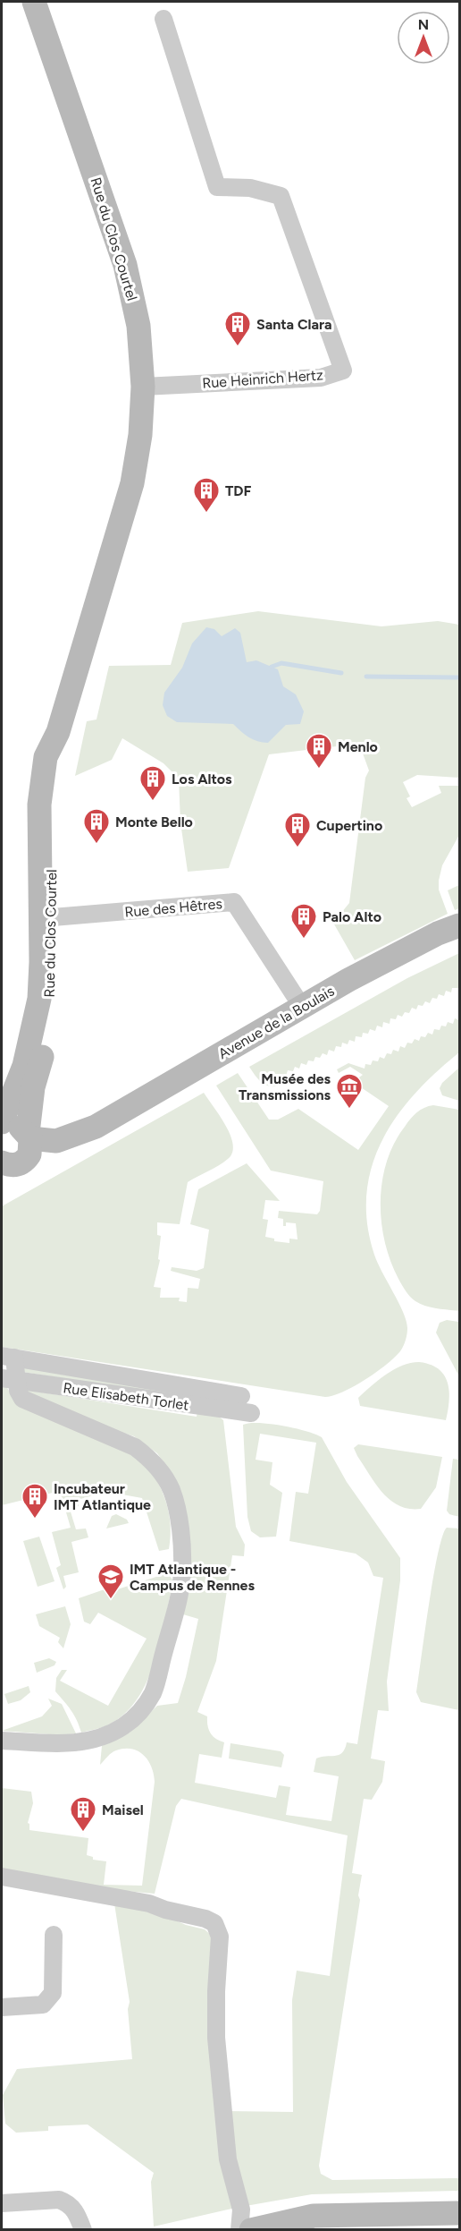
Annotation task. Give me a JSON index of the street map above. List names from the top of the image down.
{
  "streets": {
    "main road": ["Rue du Clos Courtel", "Avenue de la Boulais"],
    "street": ["Rue Heinrich Hertz", "Rue des Hêtres", "Rue Elisabeth Torlet"]
  },
  "crossings": [
    ["Rue du Clos Courtel", "Rue Heinrich Hertz"],
    ["Rue du Clos Courtel", "Rue des Hêtres"],
    ["Rue du Clos Courtel", "Avenue de la Boulais"],
    ["Rue des Hêtres", "Avenue de la Boulais"]
  ],
  "places": {
    "building": [
      "Santa Clara",
      "TDF",
      "Menlo",
      "Los Altos",
      "Monte Bello",
      "Cupertino",
      "Palo Alto",
      "Incubateur IMT Atlantique",
      "Maisel"
    ],
    "museum": ["Musée des Transmissions"],
    "school or university": ["IMT Atlantique - Campus de Rennes"]
  },
  "north": "top"
}
